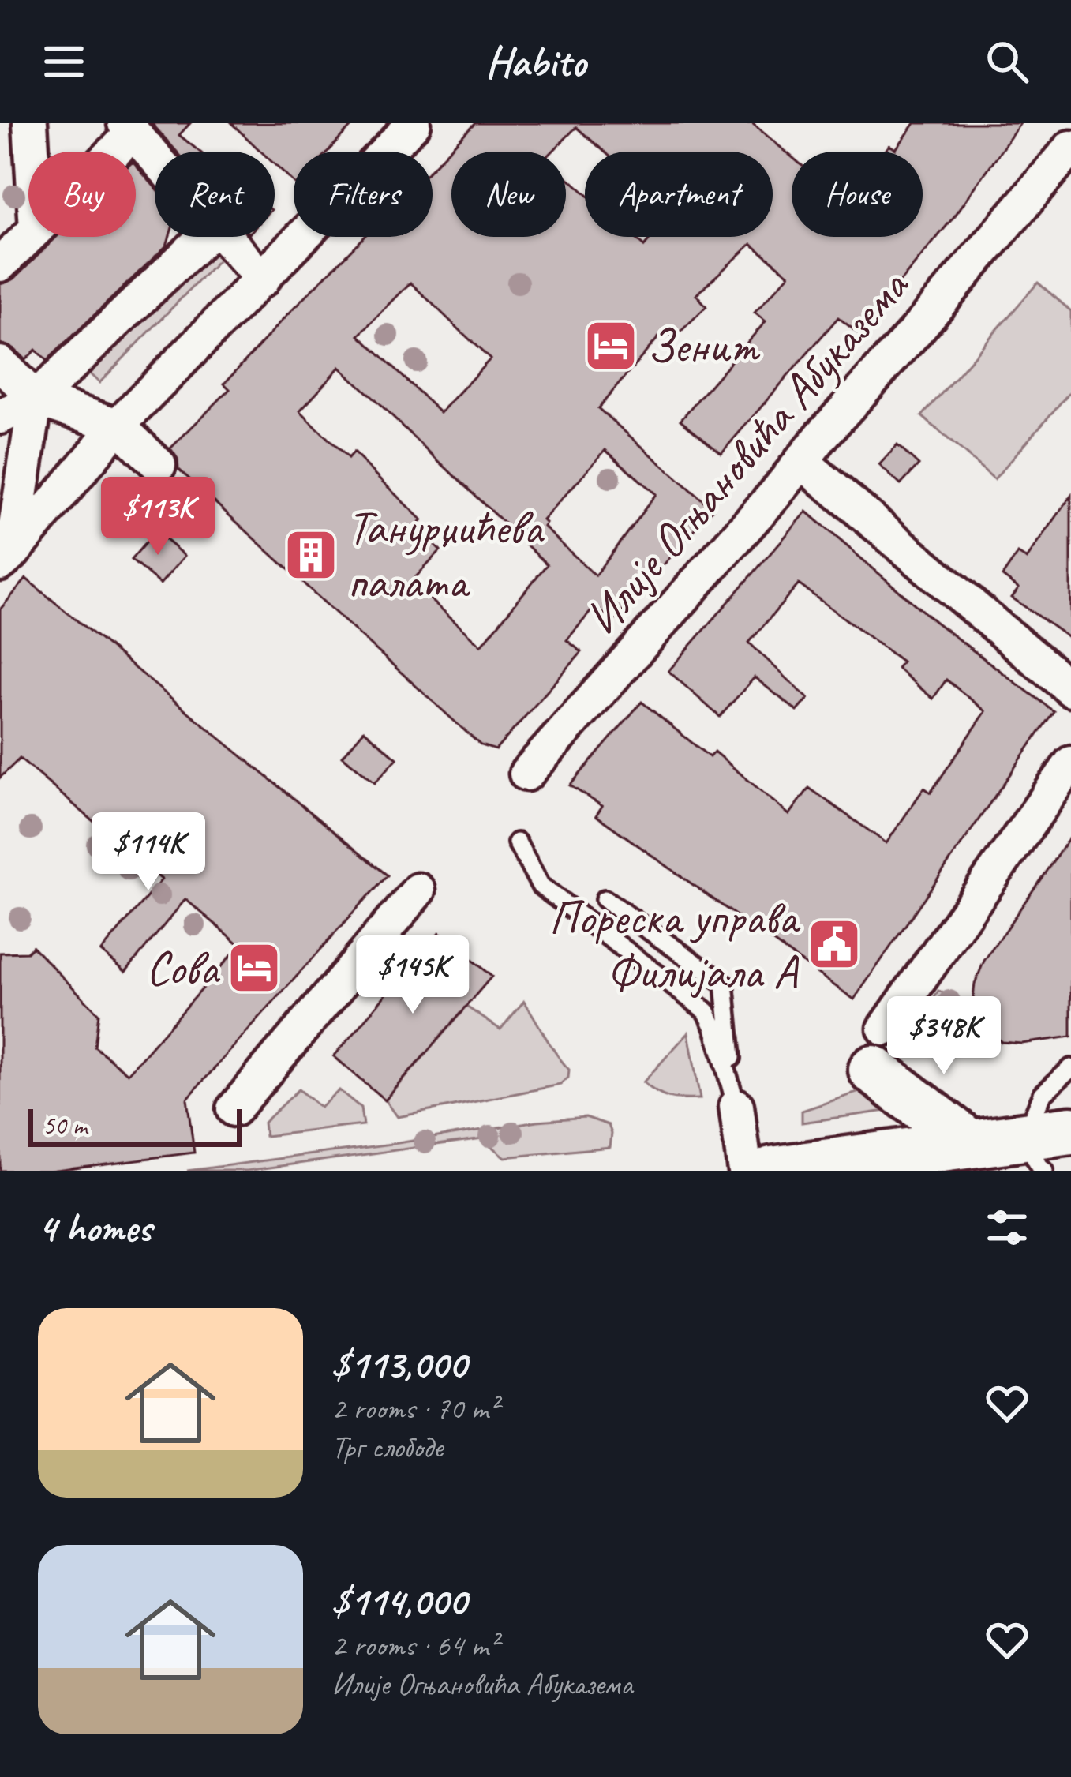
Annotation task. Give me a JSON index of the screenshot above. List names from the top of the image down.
{
  "streets": {
    "street": ["Илије Огњановића Абуказема"]
  },
  "places": {
    "hotel": ["Зенит", "Сова"],
    "building": ["Танурџићева палата"],
    "public building": ["Пореска управа Филијала А"]
  },
  "scale_bar": "50 m",
  "page": {
    "header": "Habito",
    "chip": [
      "Buy",
      "Rent",
      "Filters",
      "New",
      "Apartment",
      "House"
    ],
    "price": [
      "$113K",
      "$114K",
      "$145K",
      "$348K"
    ],
    "scale": "50 m",
    "heading": "4 homes",
    "list": [
      {
        "name": "$113,000",
        "note": "2 rooms · 70 m² · Трг слободе"
      },
      {
        "name": "$114,000",
        "note": "2 rooms · 64 m² · Илије Огњановића Абуказема"
      }
    ]
  }
}
